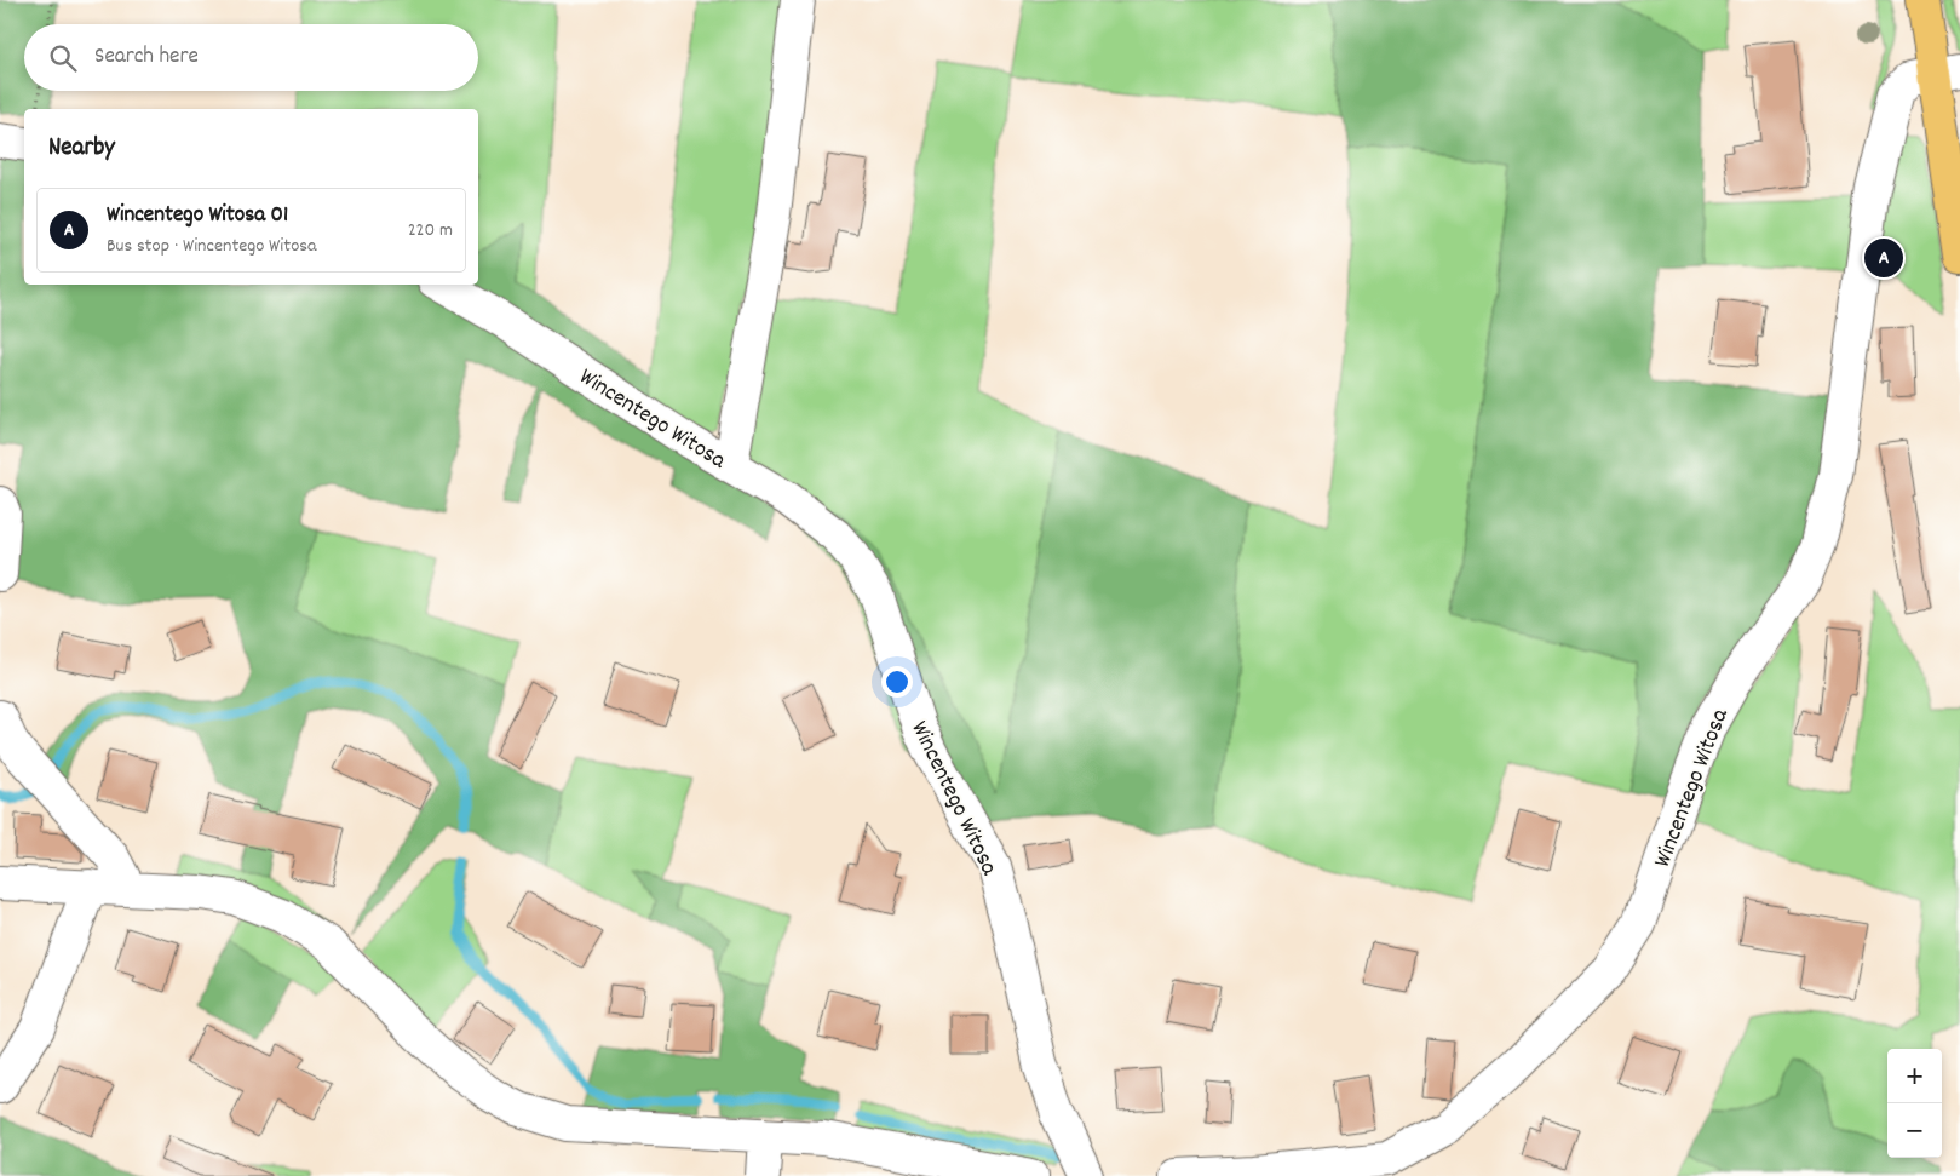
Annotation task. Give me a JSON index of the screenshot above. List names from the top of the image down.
{
  "streets": {
    "street": ["Wincentego Witosa"]
  },
  "page": {
    "search": "Search here",
    "heading": "Nearby",
    "list": [
      {
        "mark": "A",
        "name": "Wincentego Witosa 01",
        "note": "Bus stop · Wincentego Witosa",
        "value": "220 m"
      }
    ],
    "pins": "A",
    "map_buttons": ["+", "−"]
  }
}
